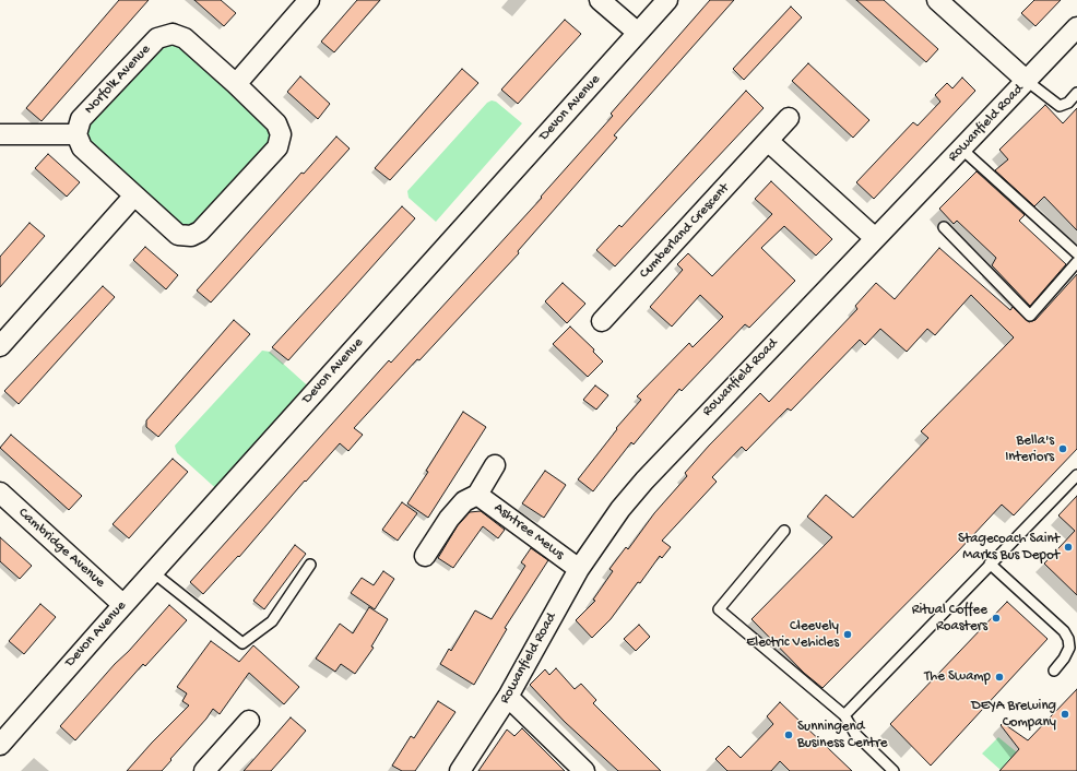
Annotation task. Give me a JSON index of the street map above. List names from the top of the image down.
{
  "streets": {
    "street": [
      "Norfolk Avenue",
      "Devon Avenue",
      "Rowanfield Road",
      "Cumberland Crescent",
      "Ashtree Mews",
      "Cambridge Avenue"
    ]
  },
  "crossings": [
    ["Devon Avenue", "Cambridge Avenue"],
    ["Rowanfield Road", "Ashtree Mews"]
  ],
  "places": [
    "Bella's Interiors",
    "Stagecoach Saint Marks Bus Depot",
    "Ritual Coffee Roasters",
    "Cleevely Electric Vehicles",
    "The Swamp",
    "DEYA Brewing Company",
    "Sunningend Business Centre"
  ]
}
